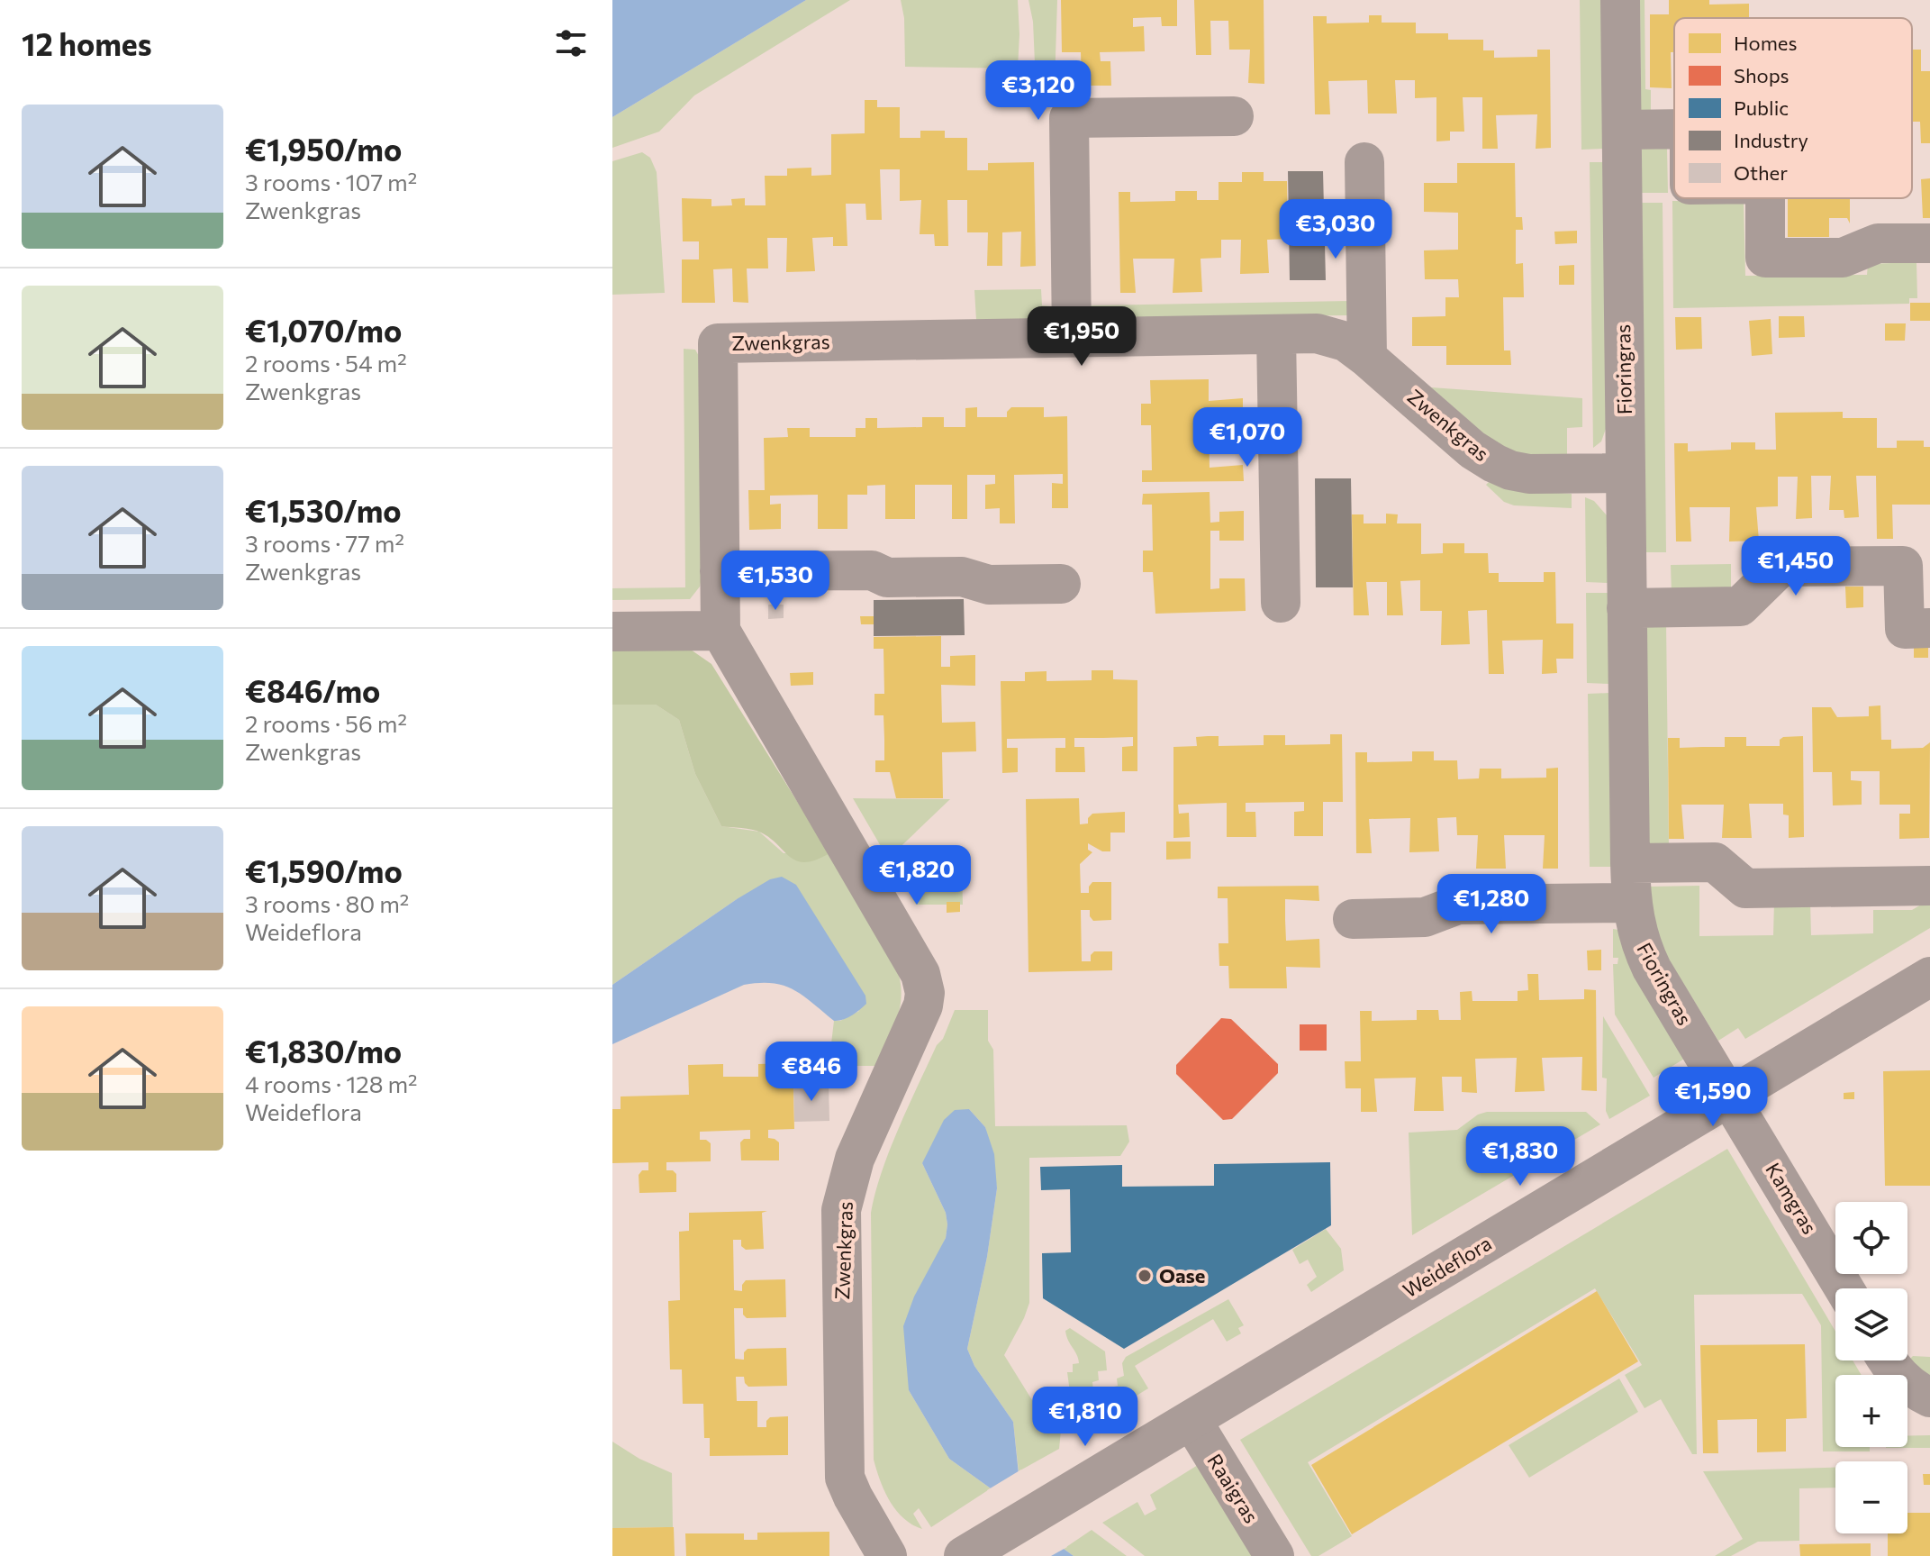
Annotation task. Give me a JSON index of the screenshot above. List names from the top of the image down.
{
  "streets": {
    "street": [
      "Zwenkgras",
      "Fioringras",
      "Kamgras",
      "Weideflora",
      "Raaigras"
    ]
  },
  "crossings": [
    ["Zwenkgras", "Fioringras"],
    ["Fioringras", "Kamgras"],
    ["Fioringras", "Weideflora"],
    ["Kamgras", "Weideflora"],
    ["Weideflora", "Raaigras"]
  ],
  "places": ["Oase"],
  "legend": [
    "Homes",
    "Shops",
    "Public",
    "Industry",
    "Other"
  ],
  "page": {
    "heading": "12 homes",
    "price": [
      "€3,120",
      "€3,030",
      "€1,950",
      "€1,070",
      "€1,450",
      "€1,530",
      "€1,820",
      "€1,280",
      "€846",
      "€1,590",
      "€1,830",
      "€1,810"
    ],
    "list": [
      {
        "name": "€1,950/mo",
        "note": "3 rooms · 107 m² · Zwenkgras"
      },
      {
        "name": "€1,070/mo",
        "note": "2 rooms · 54 m² · Zwenkgras"
      },
      {
        "name": "€1,530/mo",
        "note": "3 rooms · 77 m² · Zwenkgras"
      },
      {
        "name": "€846/mo",
        "note": "2 rooms · 56 m² · Zwenkgras"
      },
      {
        "name": "€1,590/mo",
        "note": "3 rooms · 80 m² · Weideflora"
      },
      {
        "name": "€1,830/mo",
        "note": "4 rooms · 128 m² · Weideflora"
      }
    ],
    "map_buttons": ["+", "−"]
  }
}
